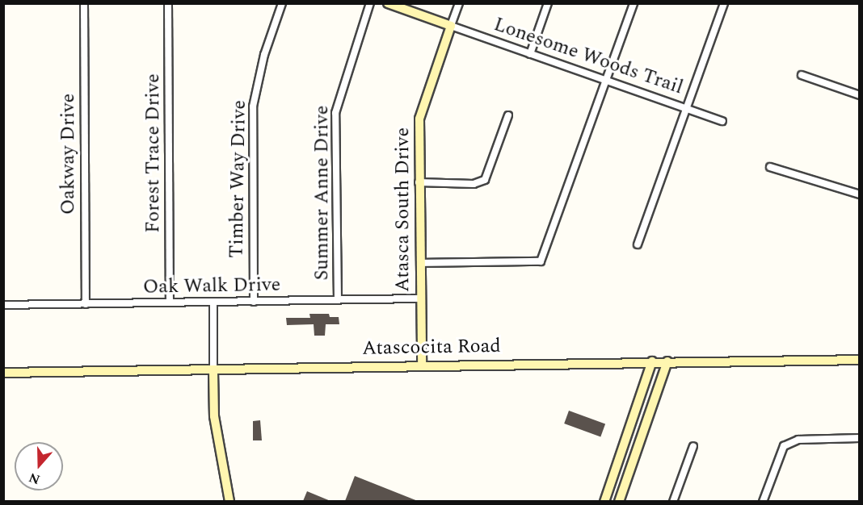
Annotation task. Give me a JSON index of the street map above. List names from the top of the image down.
{
  "streets": {
    "main road": ["Lonesome Woods Trail", "Atasca South Drive", "Atascocita Road"],
    "street": [
      "Forest Trace Drive",
      "Oakway Drive",
      "Timber Way Drive",
      "Summer Anne Drive",
      "Oak Walk Drive"
    ]
  },
  "crossings": [
    ["Lonesome Woods Trail", "Atasca South Drive"],
    ["Forest Trace Drive", "Oak Walk Drive"],
    ["Oakway Drive", "Oak Walk Drive"],
    ["Timber Way Drive", "Oak Walk Drive"],
    ["Summer Anne Drive", "Oak Walk Drive"],
    ["Atasca South Drive", "Oak Walk Drive"],
    ["Atasca South Drive", "Atascocita Road"]
  ],
  "north": "bottom"
}
